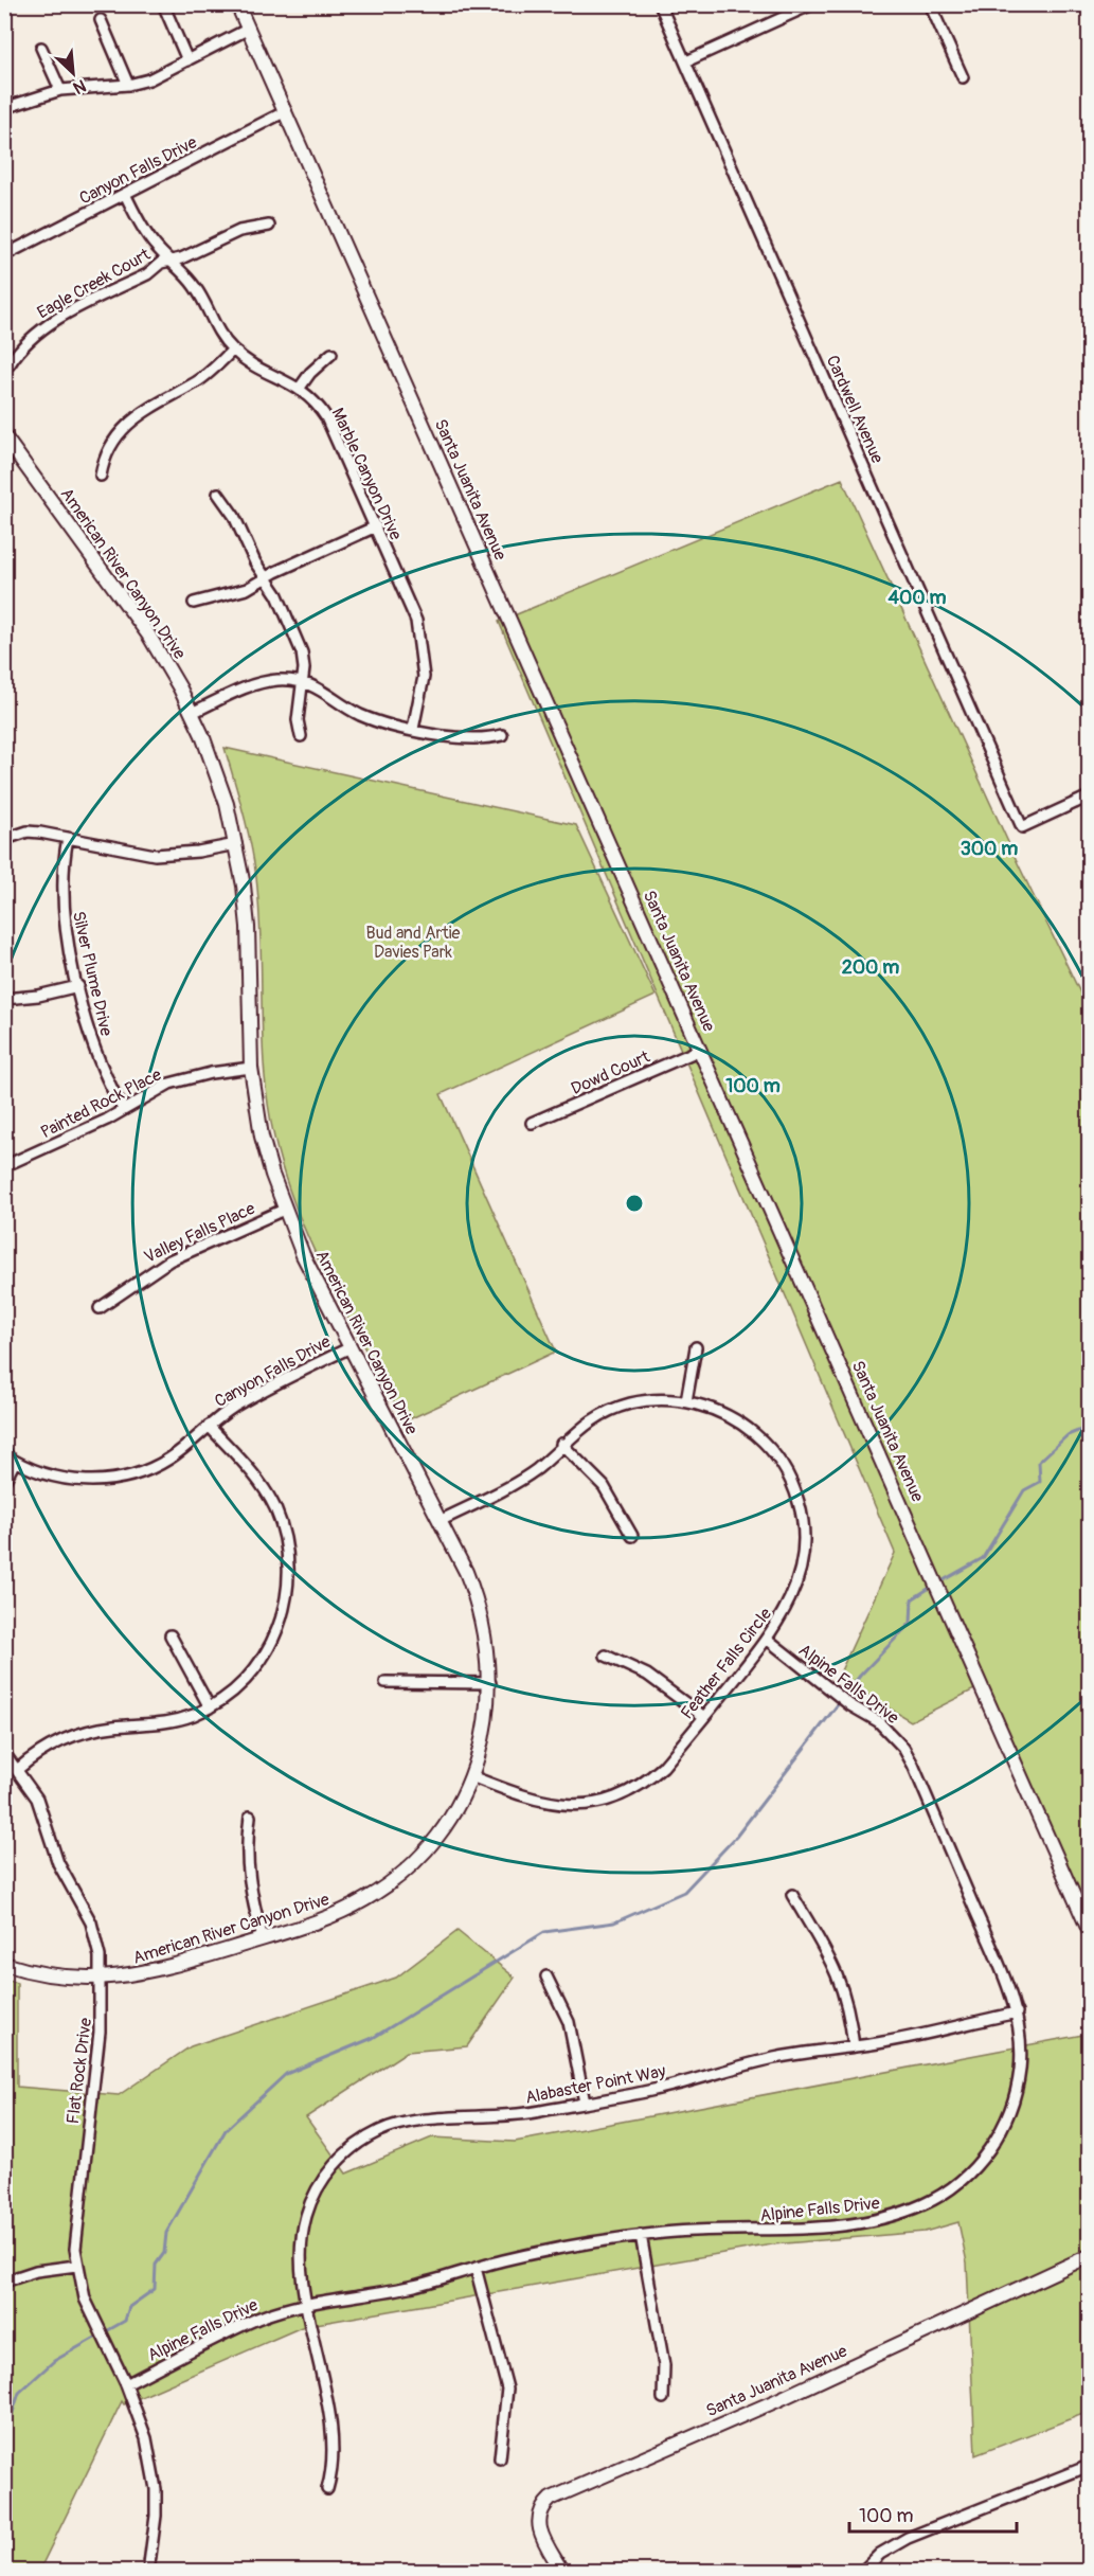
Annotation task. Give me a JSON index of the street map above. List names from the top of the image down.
{
  "streets": {
    "street": [
      "Canyon Falls Drive",
      "Eagle Creek Court",
      "Cardwell Avenue",
      "Marble Canyon Drive",
      "Santa Juanita Avenue",
      "American River Canyon Drive",
      "Silver Plume Drive",
      "Dowd Court",
      "Painted Rock Place",
      "Valley Falls Place",
      "Feather Falls Circle",
      "Alpine Falls Drive",
      "Flat Rock Drive",
      "Alabaster Point Way"
    ]
  },
  "crossings": [
    ["Canyon Falls Drive", "Marble Canyon Drive"],
    ["Canyon Falls Drive", "Santa Juanita Avenue"],
    ["Canyon Falls Drive", "American River Canyon Drive"],
    ["Eagle Creek Court", "Marble Canyon Drive"],
    ["Santa Juanita Avenue", "Dowd Court"],
    ["American River Canyon Drive", "Painted Rock Place"],
    ["American River Canyon Drive", "Valley Falls Place"],
    ["American River Canyon Drive", "Feather Falls Circle"],
    ["American River Canyon Drive", "Flat Rock Drive"],
    ["Silver Plume Drive", "Painted Rock Place"],
    ["Feather Falls Circle", "Alpine Falls Drive"],
    ["Alpine Falls Drive", "Flat Rock Drive"],
    ["Alpine Falls Drive", "Alabaster Point Way"]
  ],
  "parks": ["Bud and Artie Davies Park"],
  "scale_bar": "100 m",
  "north": "bottom right",
  "rings": [
    "400 m",
    "300 m",
    "200 m",
    "100 m"
  ]
}
